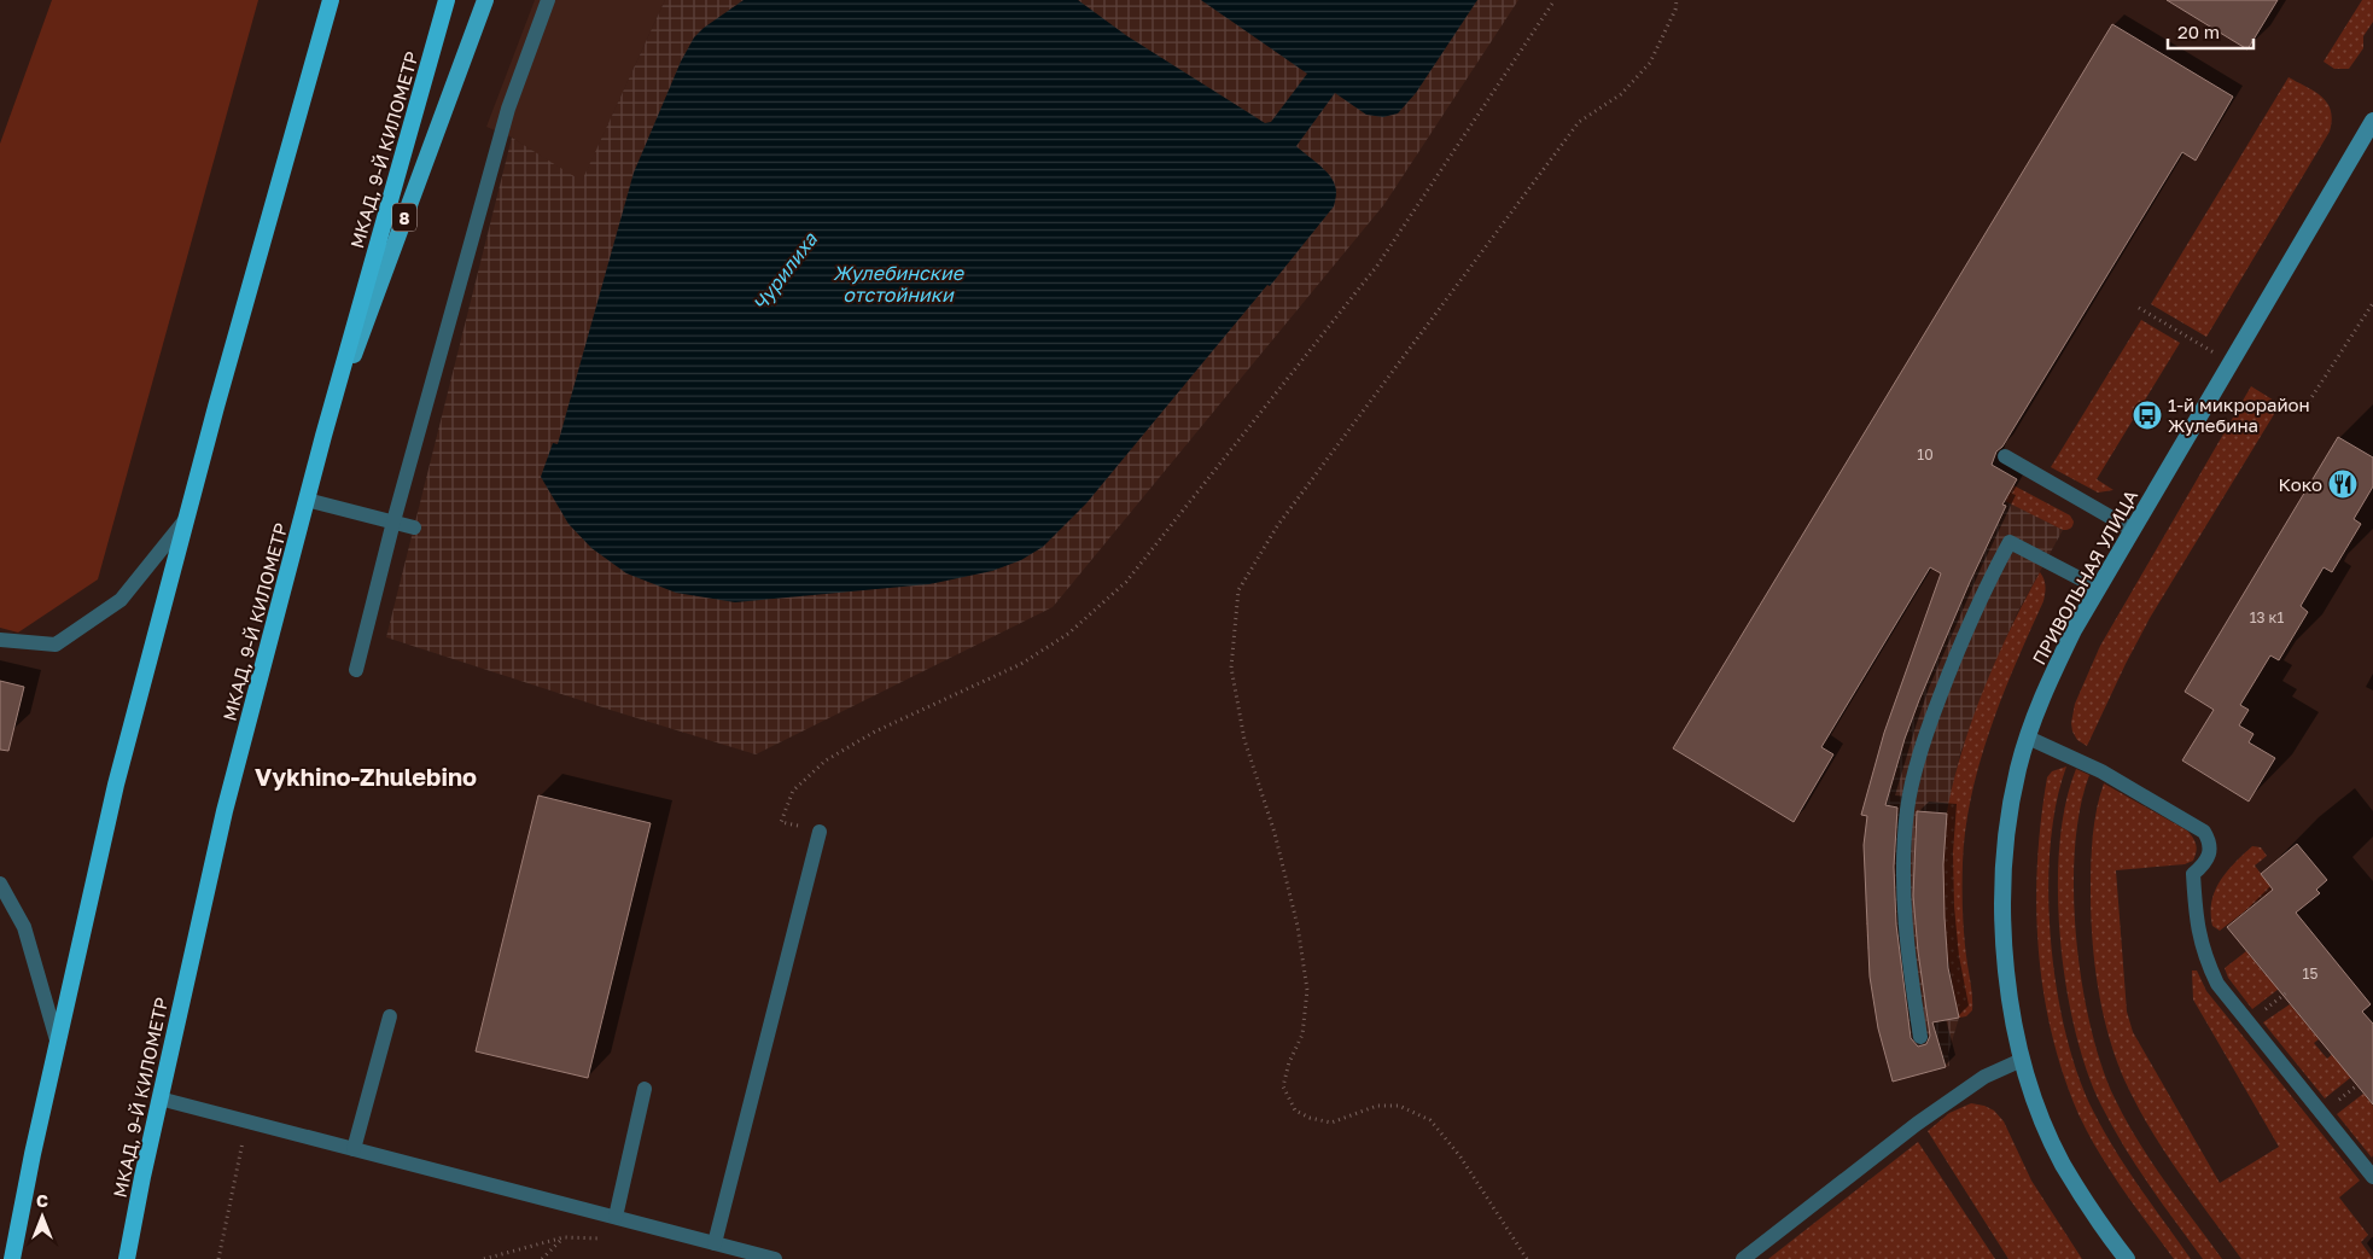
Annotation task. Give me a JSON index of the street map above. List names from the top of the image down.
{
  "streets": {
    "highway": ["МКАД, 9-Й КИЛОМЕТР"],
    "main road": ["8", "ПРИВОЛЬНАЯ УЛИЦА"]
  },
  "crossings": [
    ["МКАД, 9-Й КИЛОМЕТР", "8"]
  ],
  "districts": ["Vykhino-Zhulebino"],
  "water": ["Чурилиха", "Жулебинские отстойники"],
  "places": {
    "bus stop": ["1-й микрорайон Жулебина"],
    "restaurant": ["Коко"]
  },
  "house_numbers": ["10", "13 к1", "15"],
  "scale_bar": "20 m",
  "north": "top"
}
